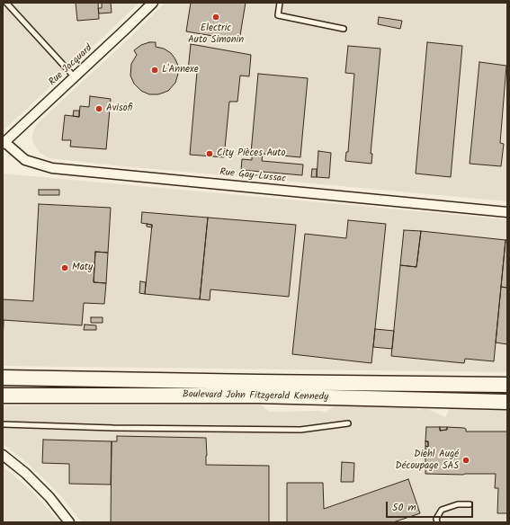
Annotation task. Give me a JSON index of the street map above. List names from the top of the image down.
{
  "streets": {
    "main road": ["Boulevard John Fitzgerald Kennedy"],
    "street": ["Rue Jacquard", "Rue Gay-Lussac"]
  },
  "crossings": [
    ["Rue Jacquard", "Rue Gay-Lussac"]
  ],
  "places": [
    "Electric Auto Simonin",
    "L'Annexe",
    "Avisofi",
    "City Pièces Auto",
    "Maty",
    "Diehl Augé Découpage SAS"
  ],
  "scale_bar": "50 m"
}
